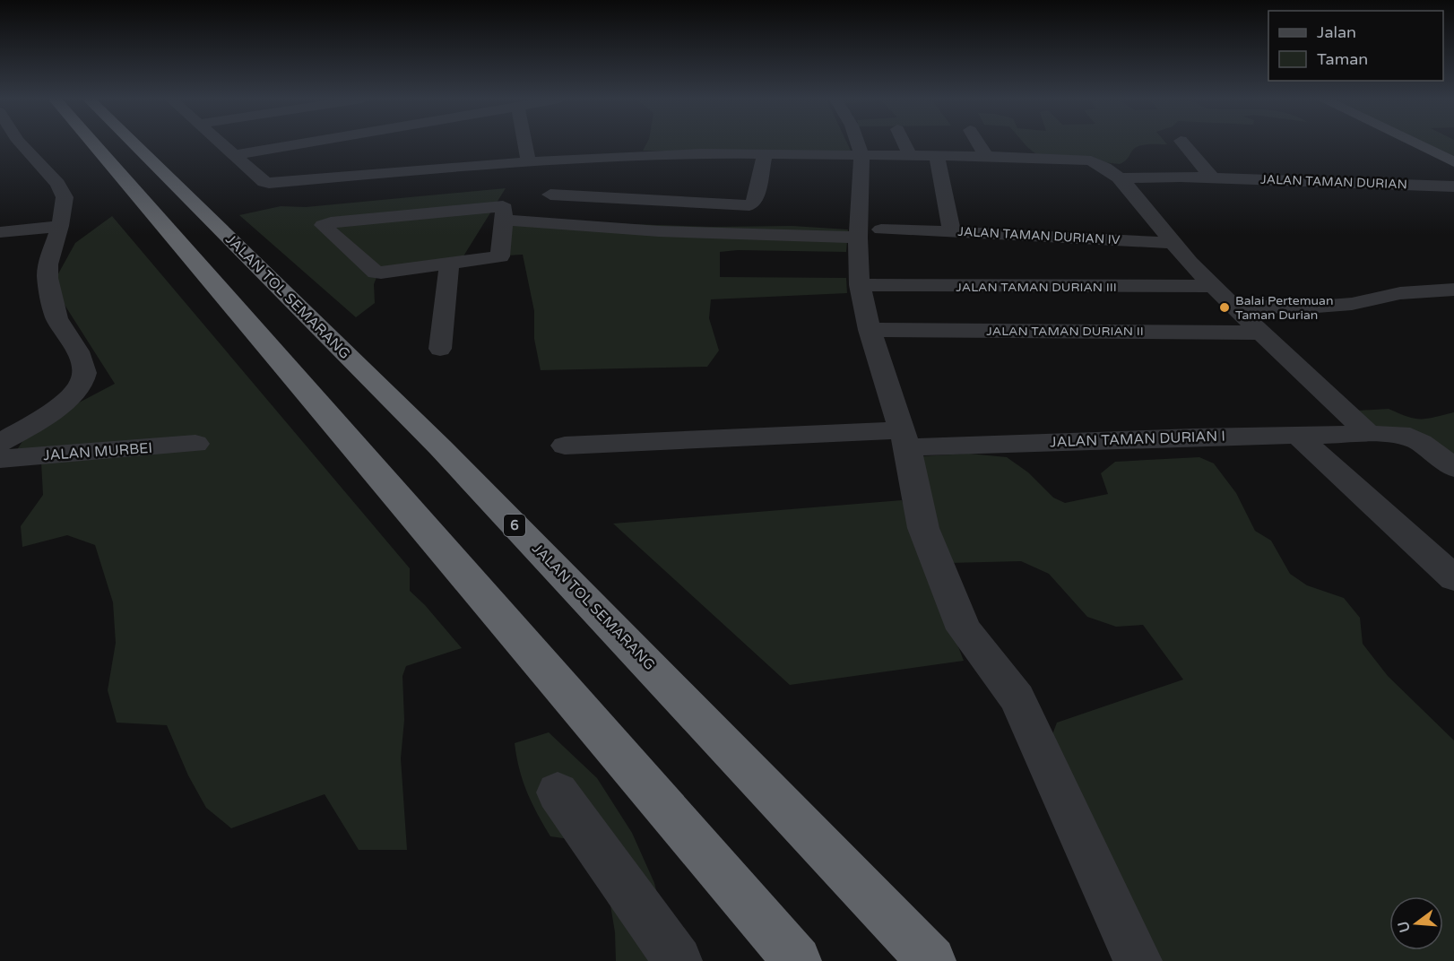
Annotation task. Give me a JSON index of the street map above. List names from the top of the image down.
{
  "streets": {
    "highway": ["JALAN TOL SEMARANG", "6"],
    "street": [
      "JALAN TAMAN DURIAN",
      "JALAN TAMAN DURIAN IV",
      "JALAN TAMAN DURIAN III",
      "JALAN TAMAN DURIAN II",
      "JALAN TAMAN DURIAN I",
      "JALAN MURBEI"
    ]
  },
  "places": ["Balai Pertemuan Taman Durian"],
  "legend": ["Jalan", "Taman"],
  "north": "left"
}
